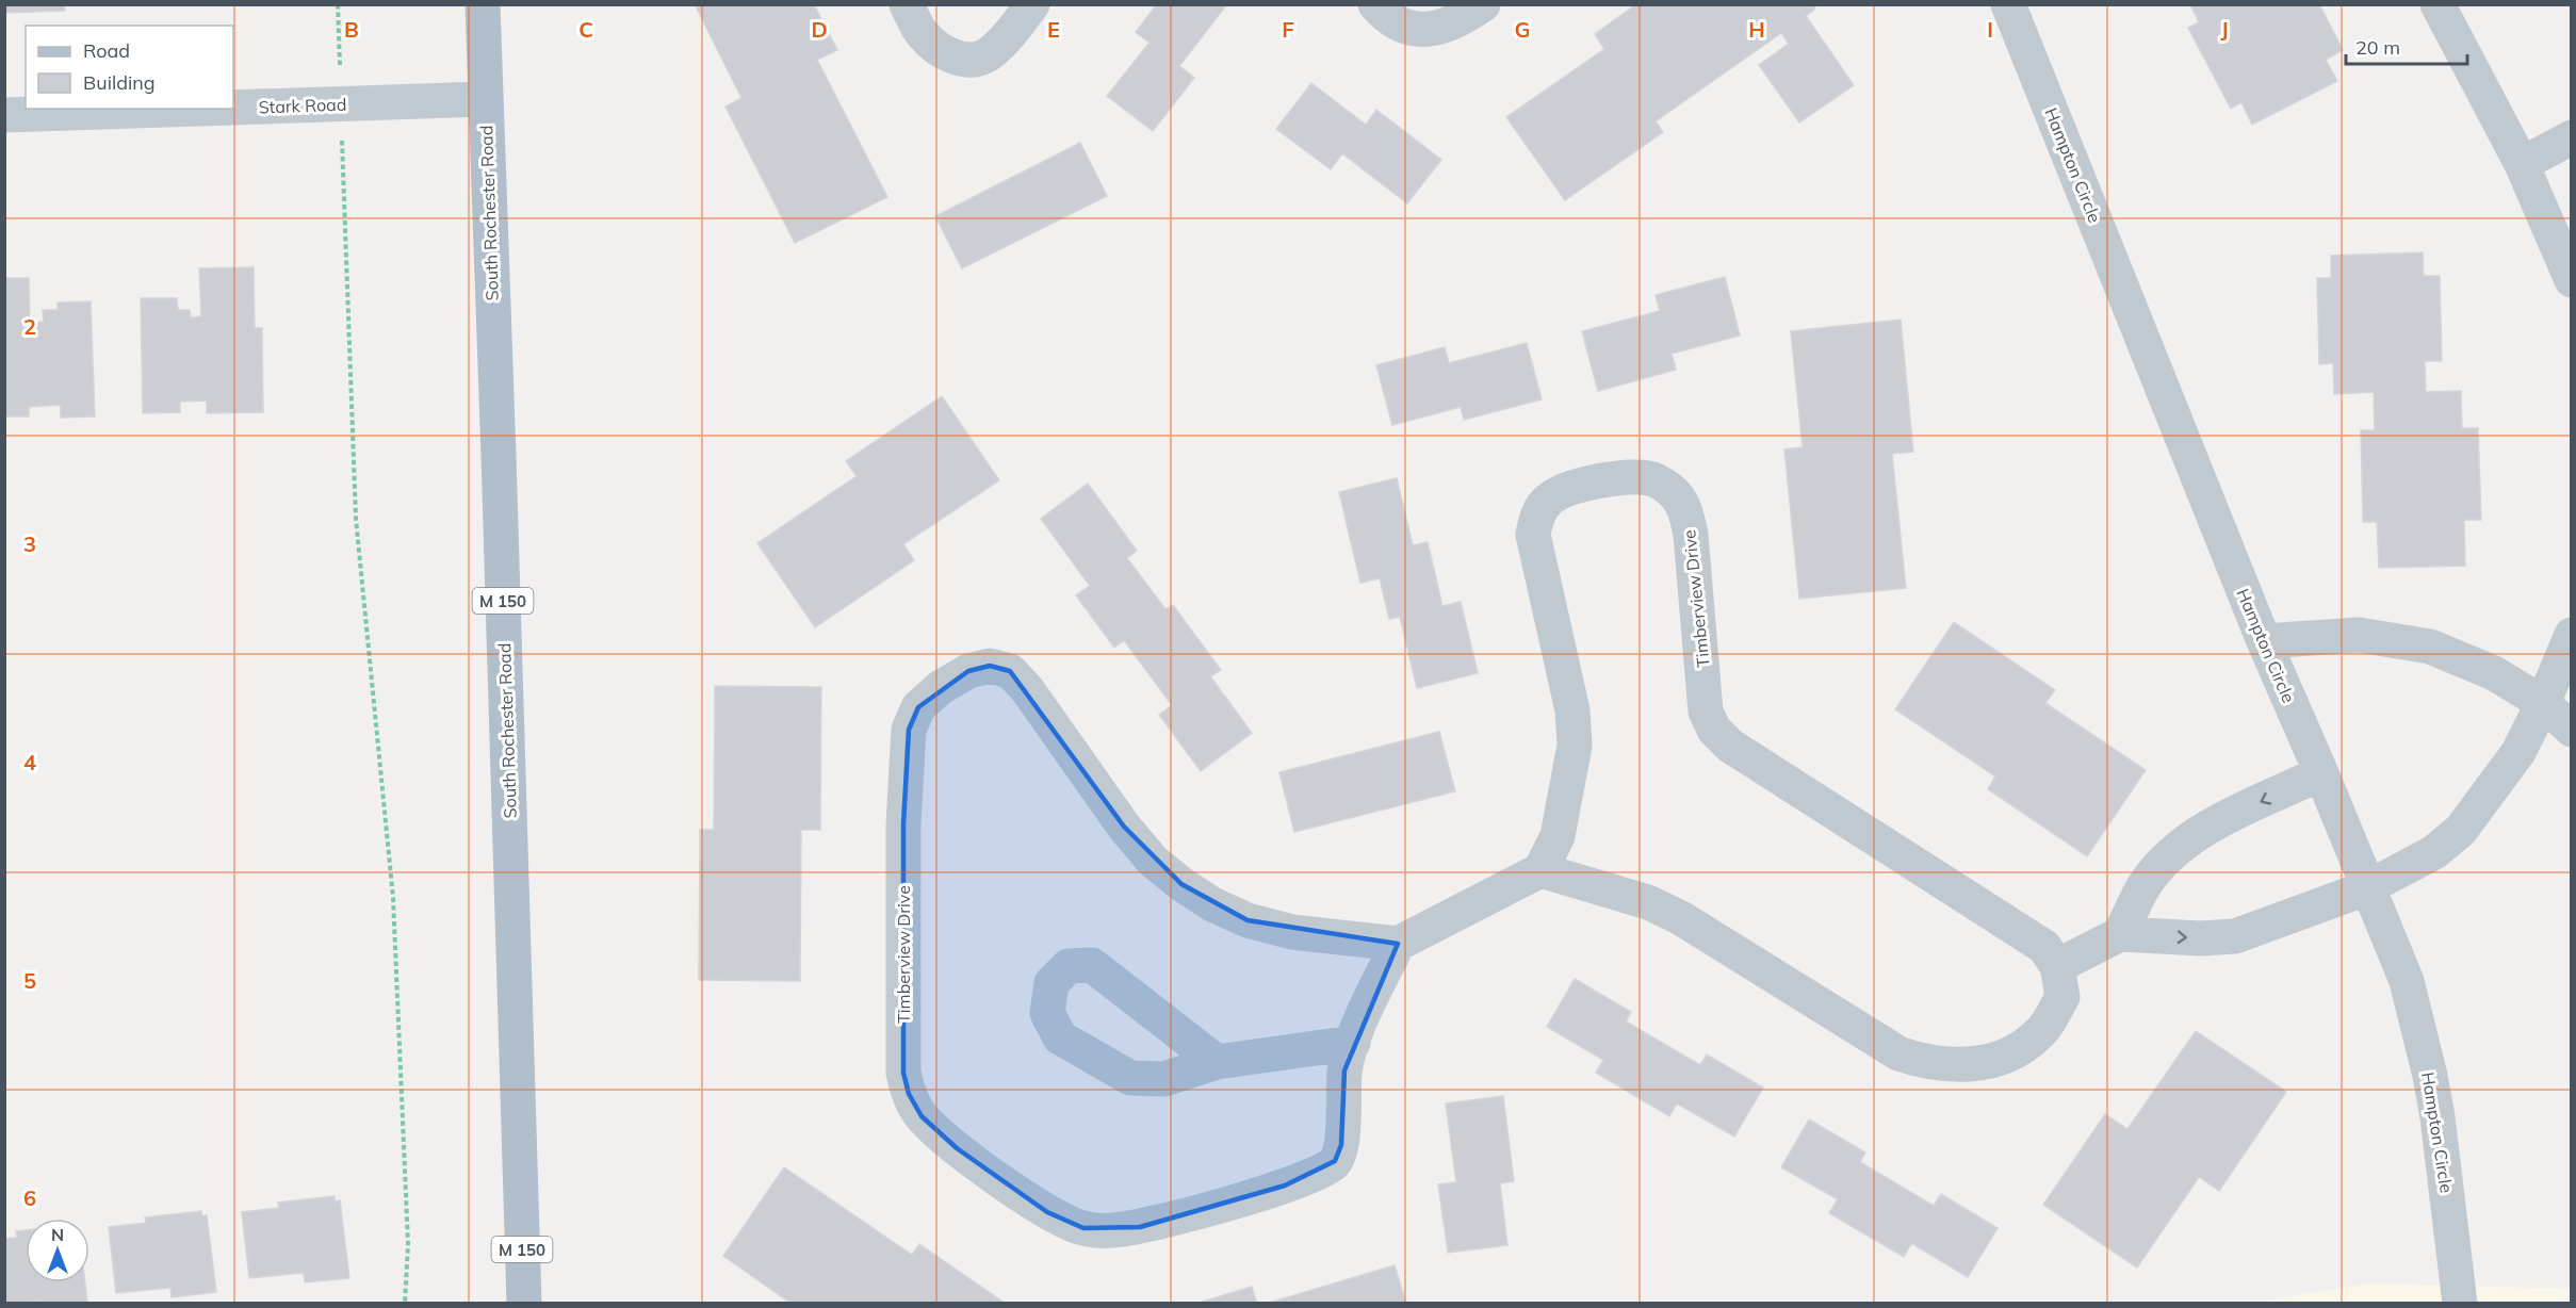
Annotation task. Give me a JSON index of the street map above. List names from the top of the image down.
{
  "streets": {
    "main road": ["South Rochester Road", "M 150"],
    "street": ["Stark Road", "Hampton Circle", "Timberview Drive"]
  },
  "crossings": [
    ["Stark Road", "South Rochester Road"]
  ],
  "legend": ["Road", "Building"],
  "scale_bar": "20 m",
  "north": "top",
  "grid": {
    "columns": [
      "B",
      "C",
      "D",
      "E",
      "F",
      "G",
      "H",
      "I",
      "J"
    ],
    "rows": [
      "2",
      "3",
      "4",
      "5",
      "6"
    ]
  }
}
